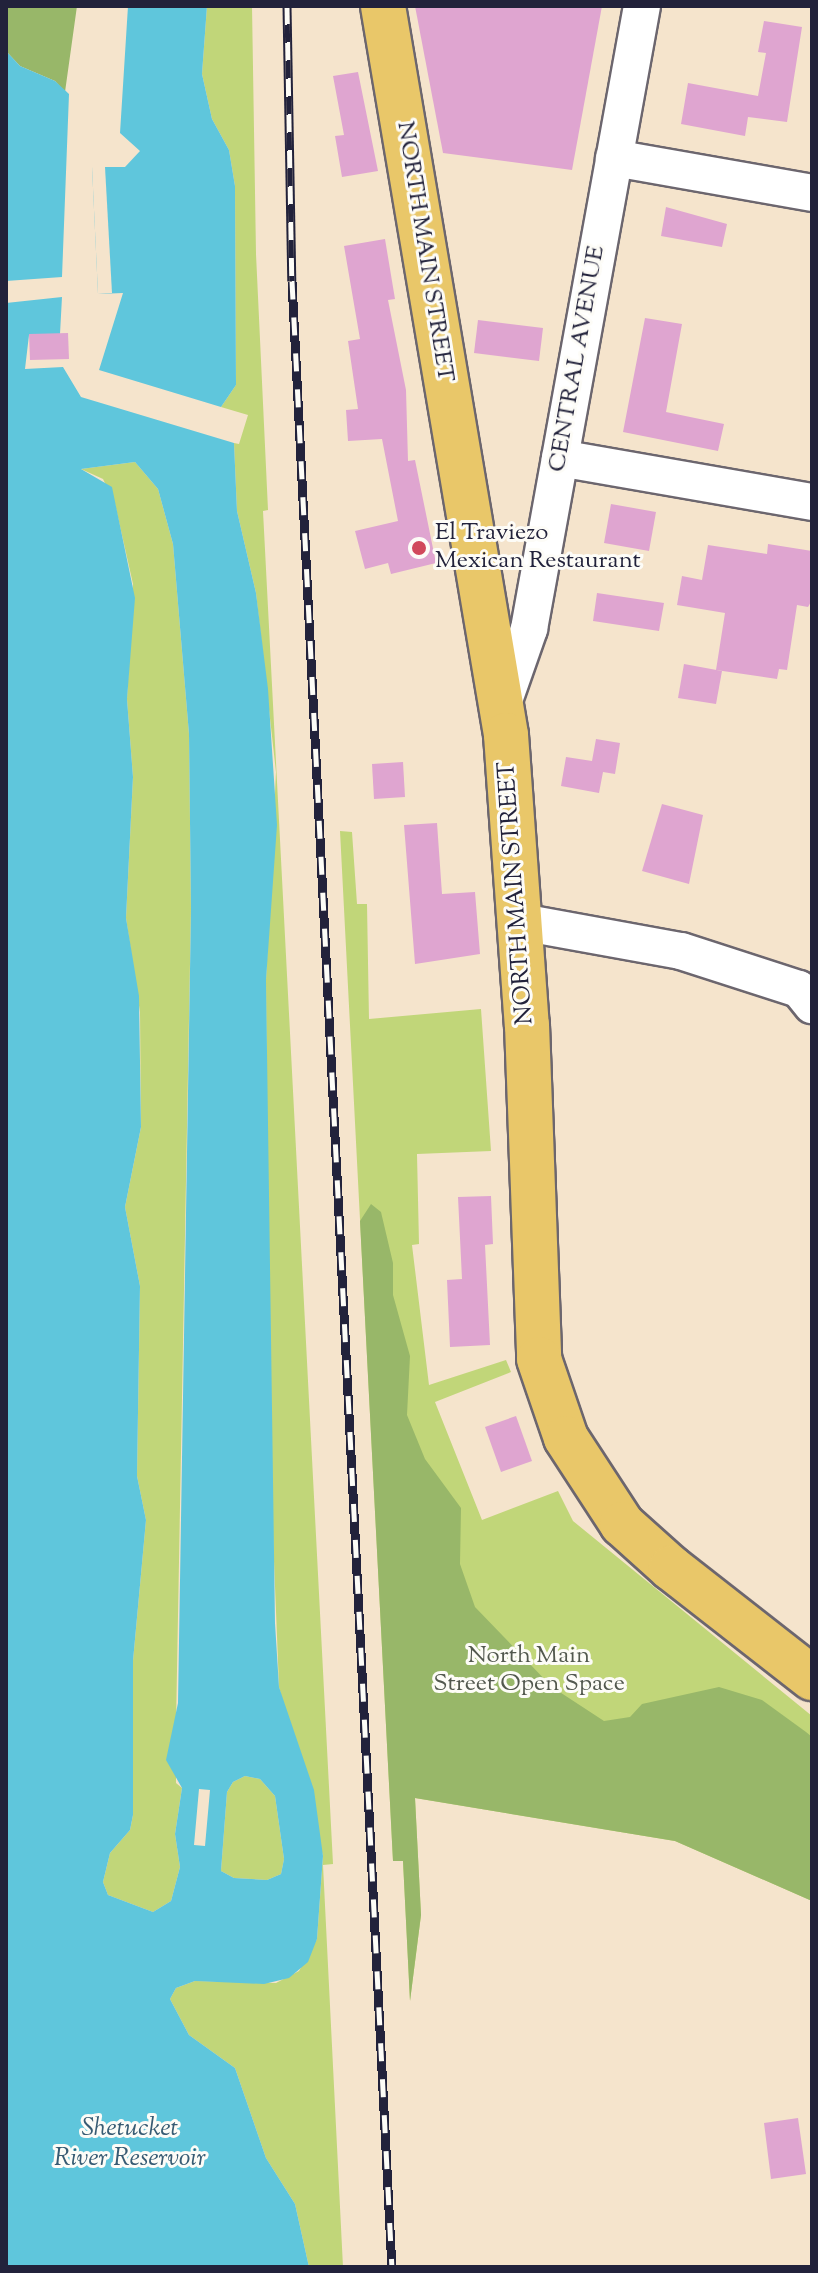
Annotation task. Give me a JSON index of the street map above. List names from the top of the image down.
{
  "streets": {
    "main road": ["NORTH MAIN STREET"],
    "street": ["CENTRAL AVENUE"]
  },
  "crossings": [
    ["NORTH MAIN STREET", "CENTRAL AVENUE"]
  ],
  "water": ["Shetucket River Reservoir"],
  "parks": ["North Main Street Open Space"],
  "places": ["El Traviezo Mexican Restaurant"]
}
